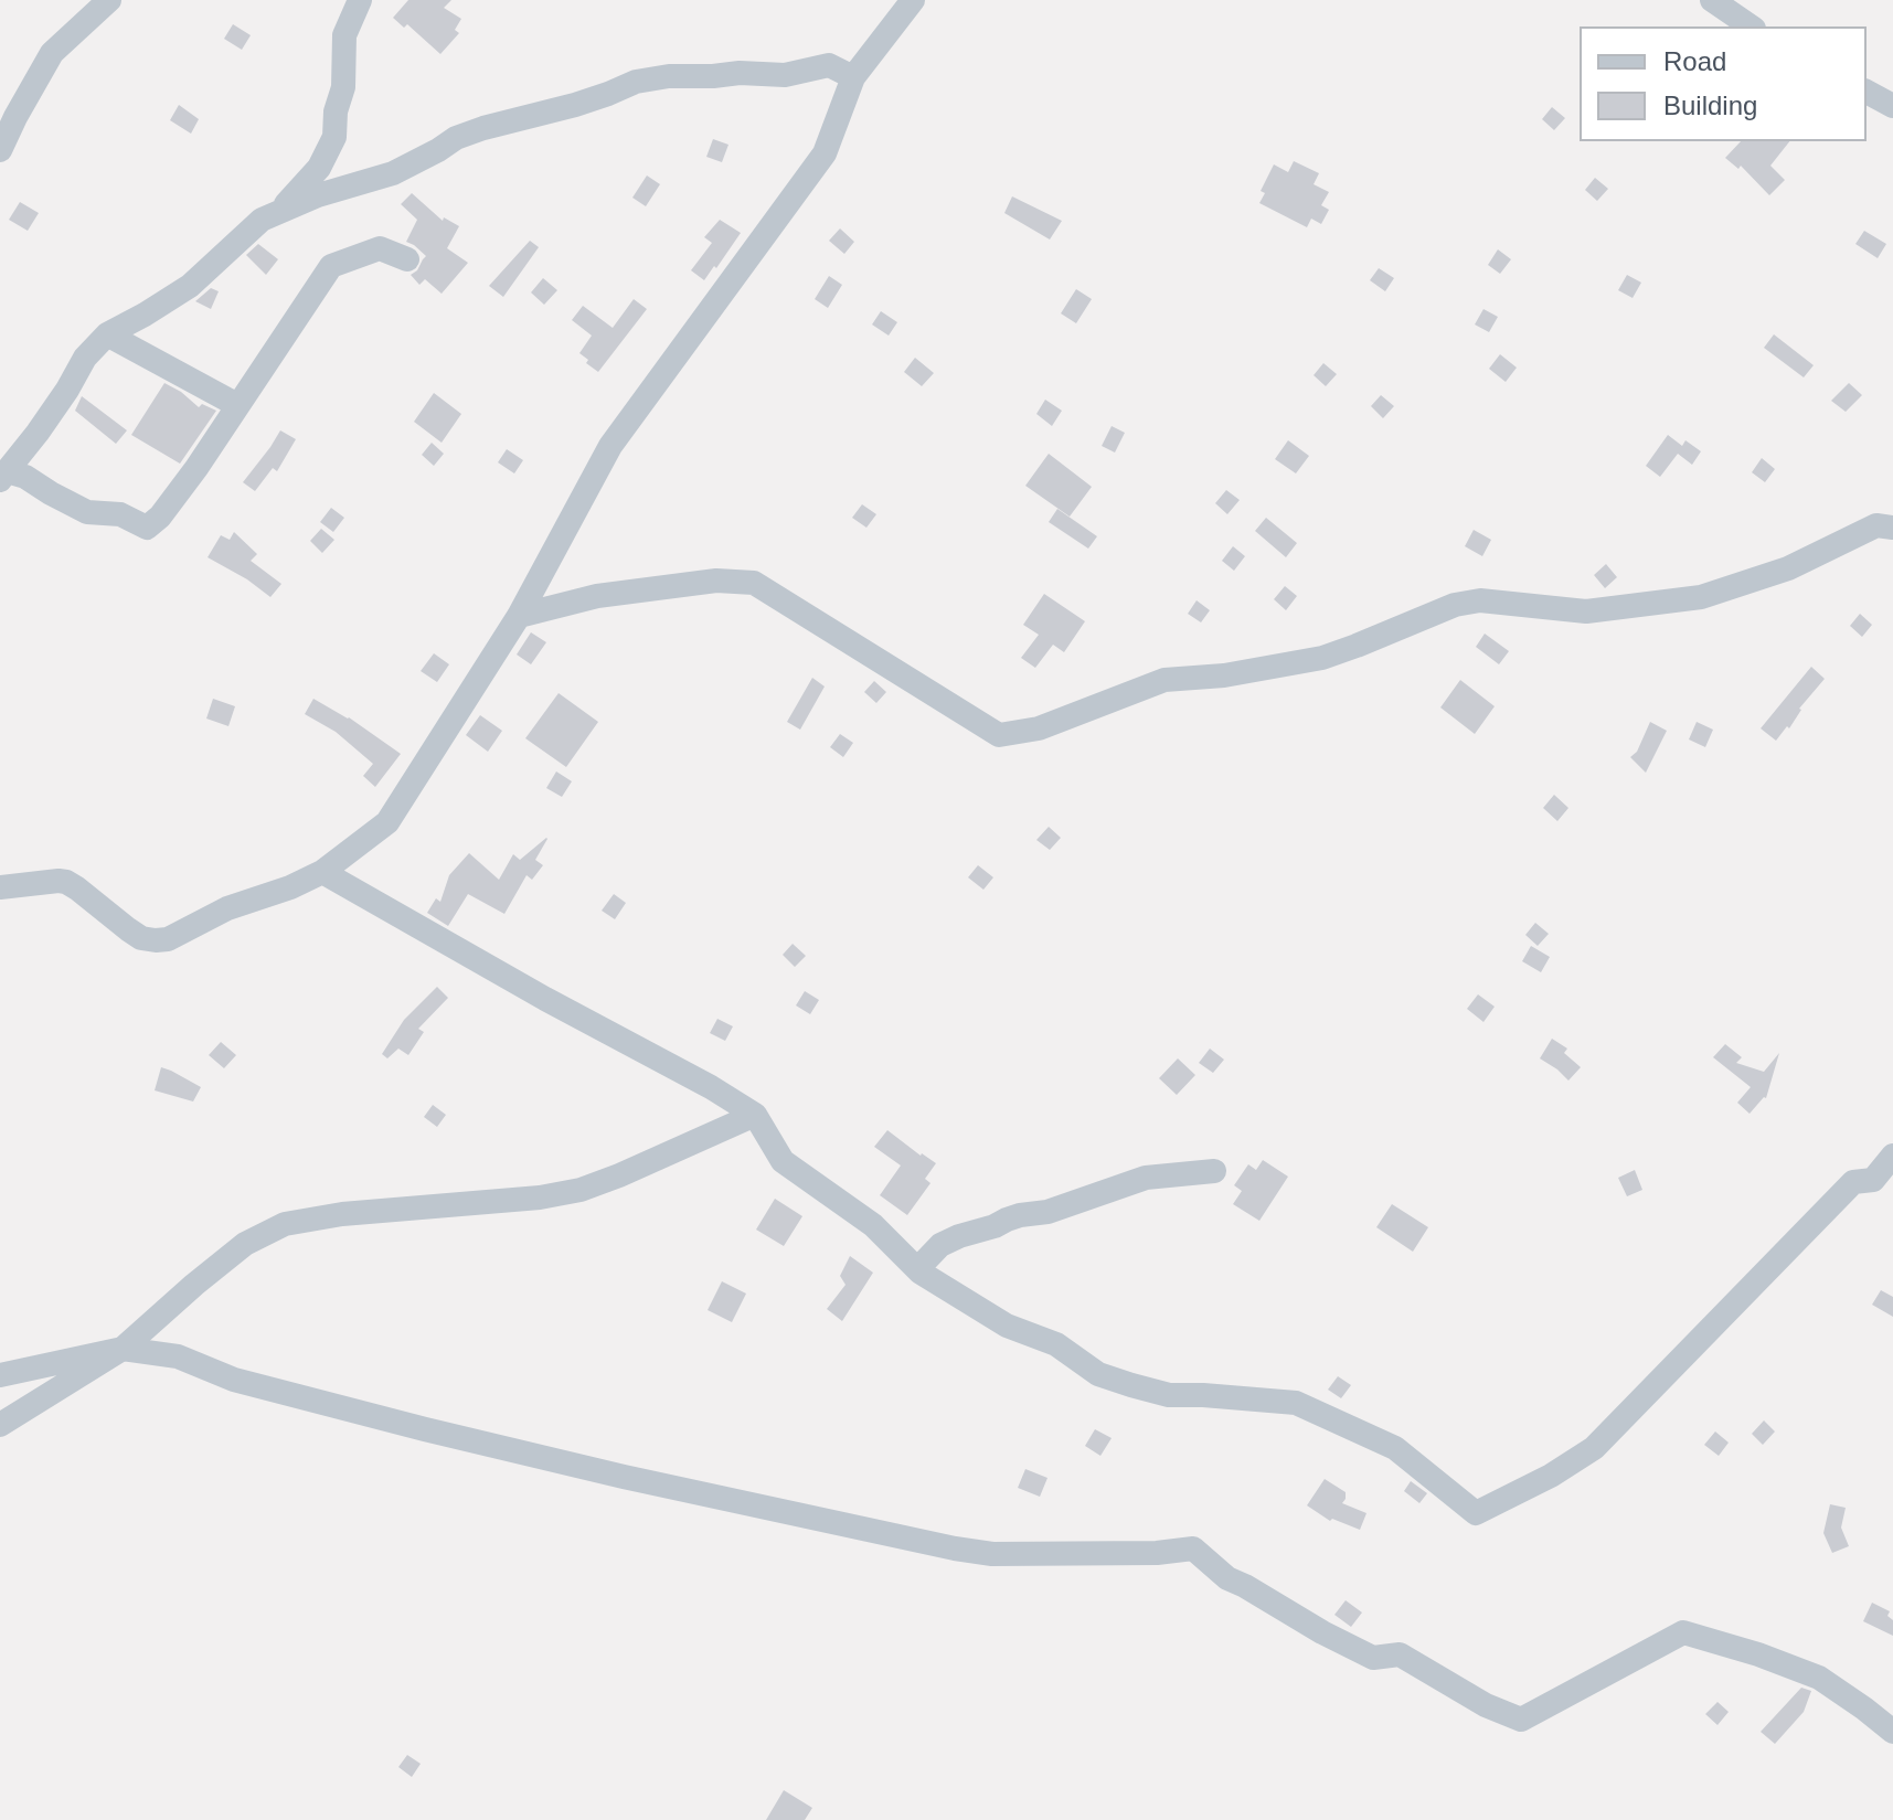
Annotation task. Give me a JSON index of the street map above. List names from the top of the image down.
{
  "legend": ["Road", "Building"]
}
